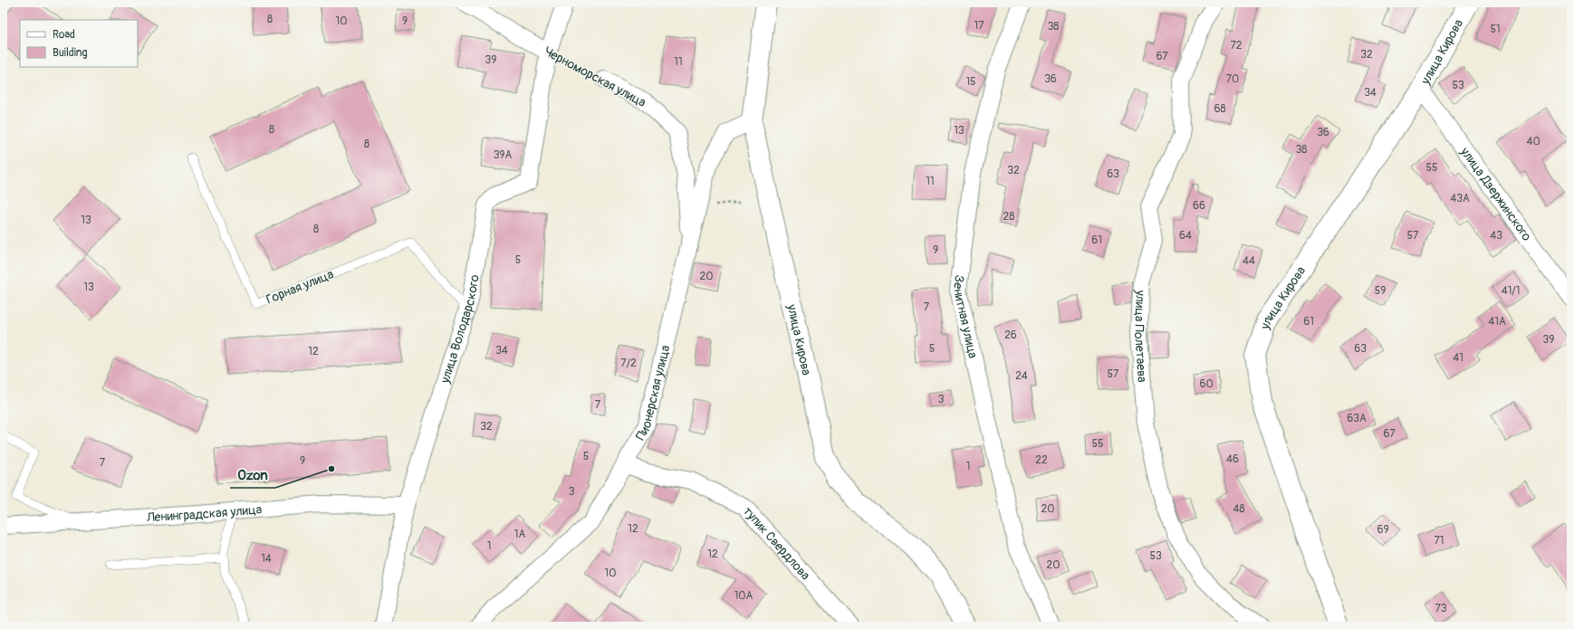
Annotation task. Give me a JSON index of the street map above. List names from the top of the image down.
{
  "streets": {
    "main road": ["улица Кирова"],
    "street": [
      "Черноморская улица",
      "улица Дзержинского",
      "Зенитная улица",
      "улица Володарского",
      "улица Полетаева",
      "Пионерская улица",
      "Ленинградская улица",
      "тупик Свердлова"
    ],
    "lane": ["Горная улица"]
  },
  "crossings": [
    ["улица Кирова", "улица Дзержинского"],
    ["улица Кирова", "Пионерская улица"],
    ["Черноморская улица", "улица Володарского"],
    ["Черноморская улица", "Пионерская улица"],
    ["Горная улица", "улица Володарского"],
    ["улица Володарского", "Ленинградская улица"],
    ["Пионерская улица", "тупик Свердлова"]
  ],
  "places": ["Ozon"],
  "house_numbers": [
    "8",
    "10",
    "9",
    "17",
    "38",
    "51",
    "72",
    "32",
    "67",
    "39",
    "11",
    "36",
    "70",
    "15",
    "53",
    "34",
    "68",
    "8",
    "13",
    "36",
    "40",
    "8",
    "38",
    "39А",
    "55",
    "32",
    "63",
    "11",
    "43А",
    "66",
    "28",
    "13",
    "8",
    "64",
    "57",
    "43",
    "61",
    "9",
    "5",
    "44",
    "20",
    "13",
    "59",
    "41/1",
    "7",
    "61",
    "41А",
    "26",
    "39",
    "5",
    "63",
    "34",
    "12",
    "41",
    "7/2",
    "57",
    "24",
    "60",
    "3",
    "7",
    "63А",
    "32",
    "67",
    "55",
    "5",
    "46",
    "22",
    "9",
    "7",
    "1",
    "3",
    "20",
    "48",
    "12",
    "69",
    "1А",
    "71",
    "1",
    "12",
    "53",
    "14",
    "20",
    "10",
    "10А",
    "73"
  ],
  "legend": ["Road", "Building"]
}
